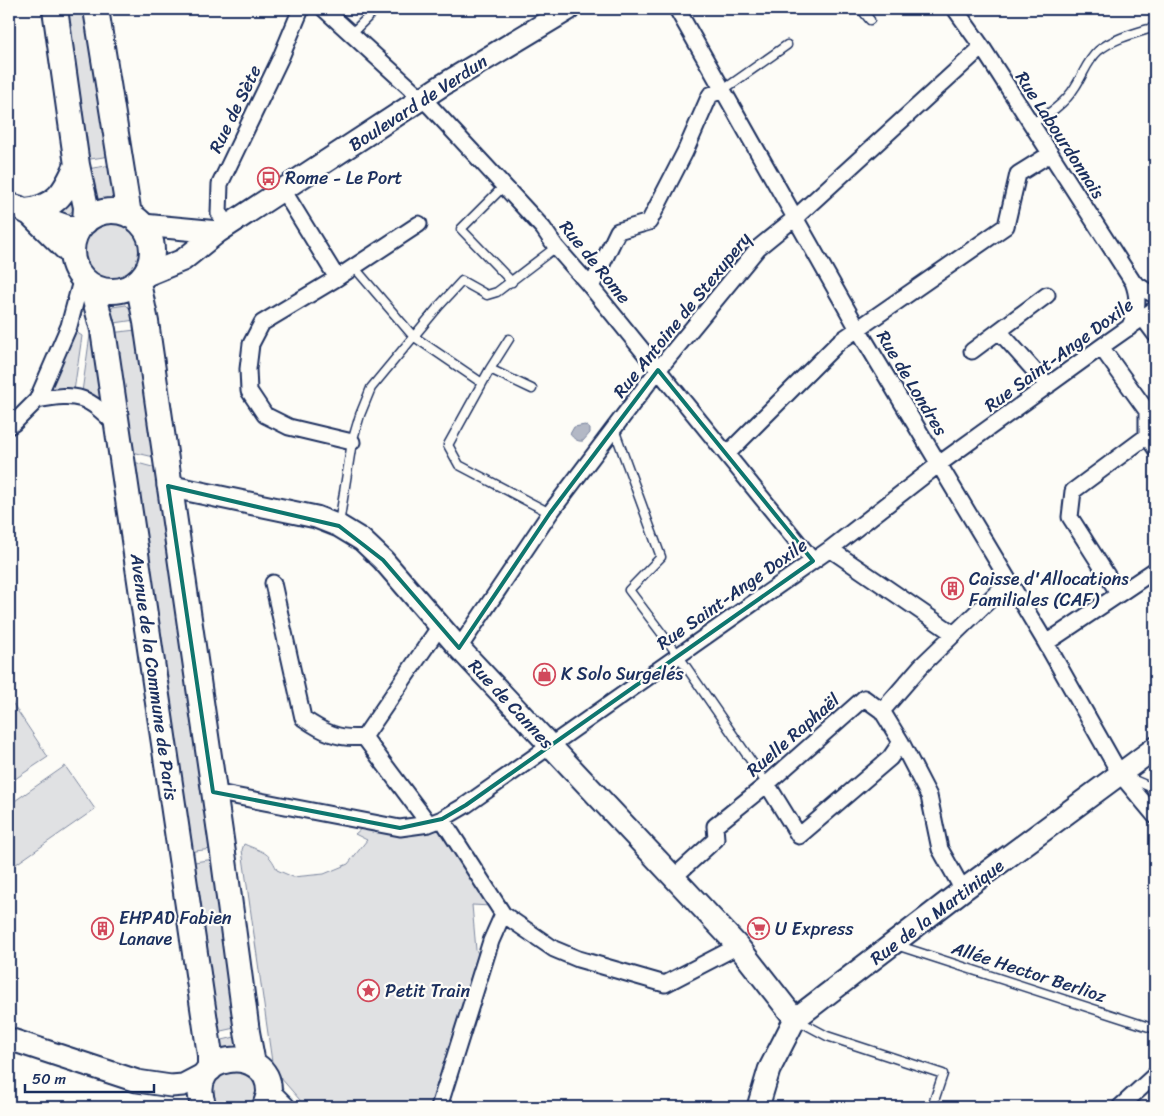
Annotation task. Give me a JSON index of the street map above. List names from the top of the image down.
{
  "streets": {
    "main road": ["Avenue de la Commune de Paris"],
    "street": [
      "Boulevard de Verdun",
      "Rue de Sète",
      "Rue Labourdonnais",
      "Rue de Rome",
      "Rue Antoine de Stexupery",
      "Rue Saint-Ange Doxile",
      "Rue de Londres",
      "Rue de Cannes",
      "Ruelle Raphaël",
      "Rue de la Martinique"
    ],
    "lane": ["Allée Hector Berlioz"]
  },
  "crossings": [
    ["Boulevard de Verdun", "Rue de Sète"],
    ["Boulevard de Verdun", "Rue de Rome"],
    ["Boulevard de Verdun", "Avenue de la Commune de Paris"],
    ["Rue Labourdonnais", "Rue Antoine de Stexupery"],
    ["Rue de Rome", "Rue Antoine de Stexupery"],
    ["Rue de Rome", "Rue Saint-Ange Doxile"],
    ["Rue Antoine de Stexupery", "Rue de Londres"],
    ["Rue Antoine de Stexupery", "Rue de Cannes"],
    ["Rue Saint-Ange Doxile", "Rue de Londres"],
    ["Rue Saint-Ange Doxile", "Rue de Cannes"],
    ["Rue de Londres", "Rue de la Martinique"],
    ["Rue de Cannes", "Ruelle Raphaël"],
    ["Rue de Cannes", "Rue de la Martinique"],
    ["Rue de la Martinique", "Allée Hector Berlioz"]
  ],
  "places": {
    "bus stop": ["Rome - Le Port"],
    "building": ["Caisse d'Allocations Familiales (CAF)", "EHPAD Fabien Lanave"],
    "shop": ["K Solo Surgelés"],
    "supermarket": ["U Express"],
    "place": ["Petit Train"]
  },
  "scale_bar": "50 m"
}
